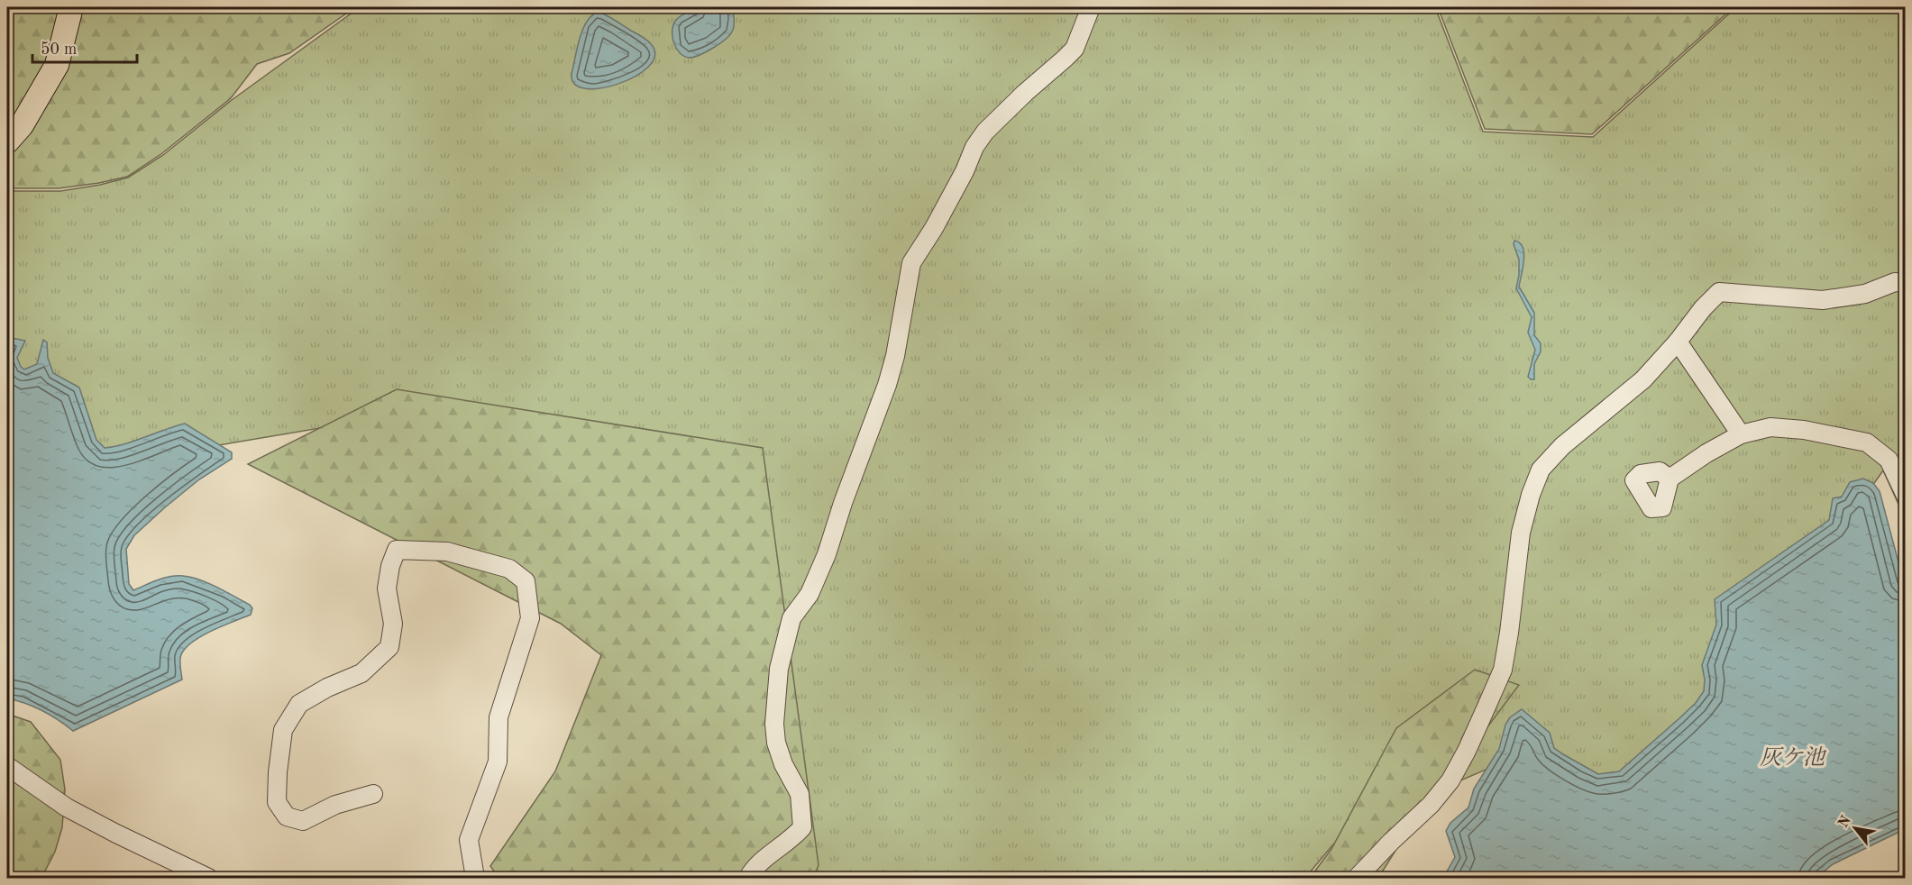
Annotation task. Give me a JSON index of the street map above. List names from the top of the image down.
{
  "water": ["灰ケ池"],
  "scale_bar": "50 m",
  "north": "top left"
}
